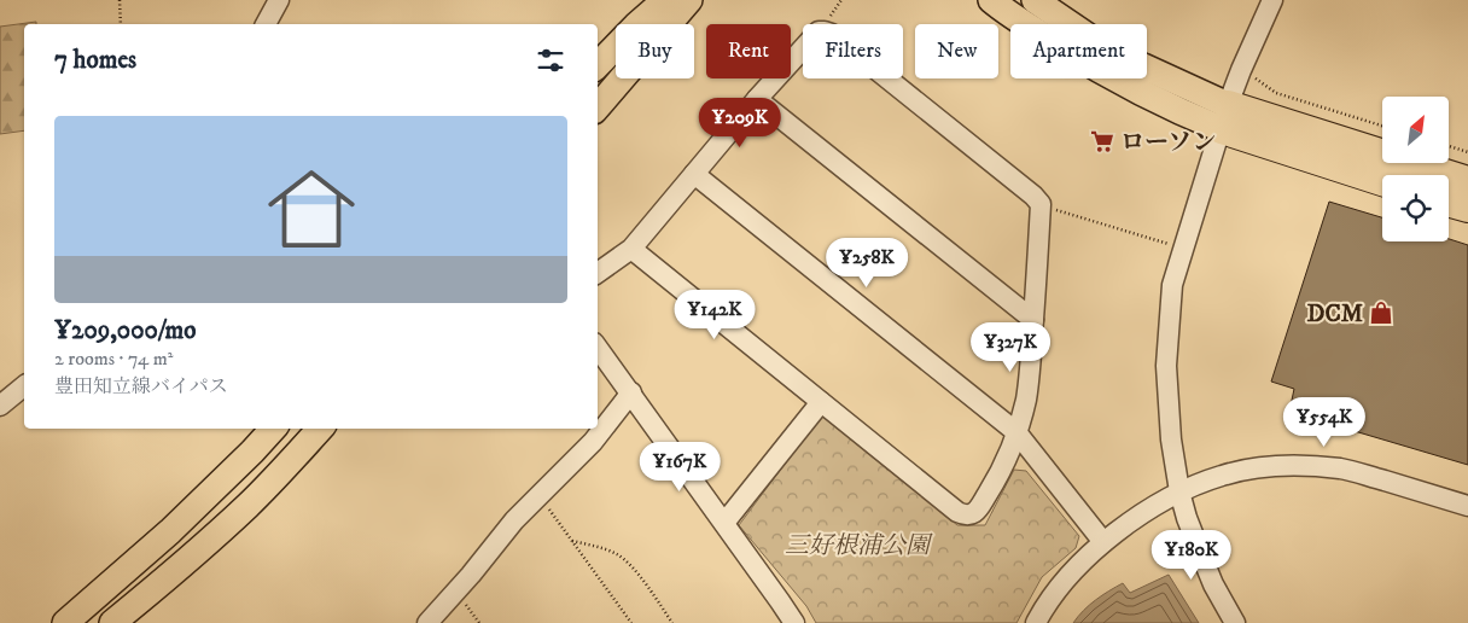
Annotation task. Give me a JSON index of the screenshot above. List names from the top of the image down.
{
  "parks": ["三好根浦公園"],
  "places": {
    "supermarket": ["ローソン"],
    "shop": ["DCM"]
  },
  "north": "top right",
  "page": {
    "chip": [
      "Buy",
      "Rent",
      "Filters",
      "New",
      "Apartment"
    ],
    "heading": "7 homes",
    "list": [
      {
        "name": "¥209,000/mo",
        "note": "2 rooms · 74 m² · 豊田知立線バイパス"
      }
    ],
    "price": [
      "¥209K",
      "¥258K",
      "¥142K",
      "¥327K",
      "¥554K",
      "¥167K",
      "¥180K"
    ]
  }
}
